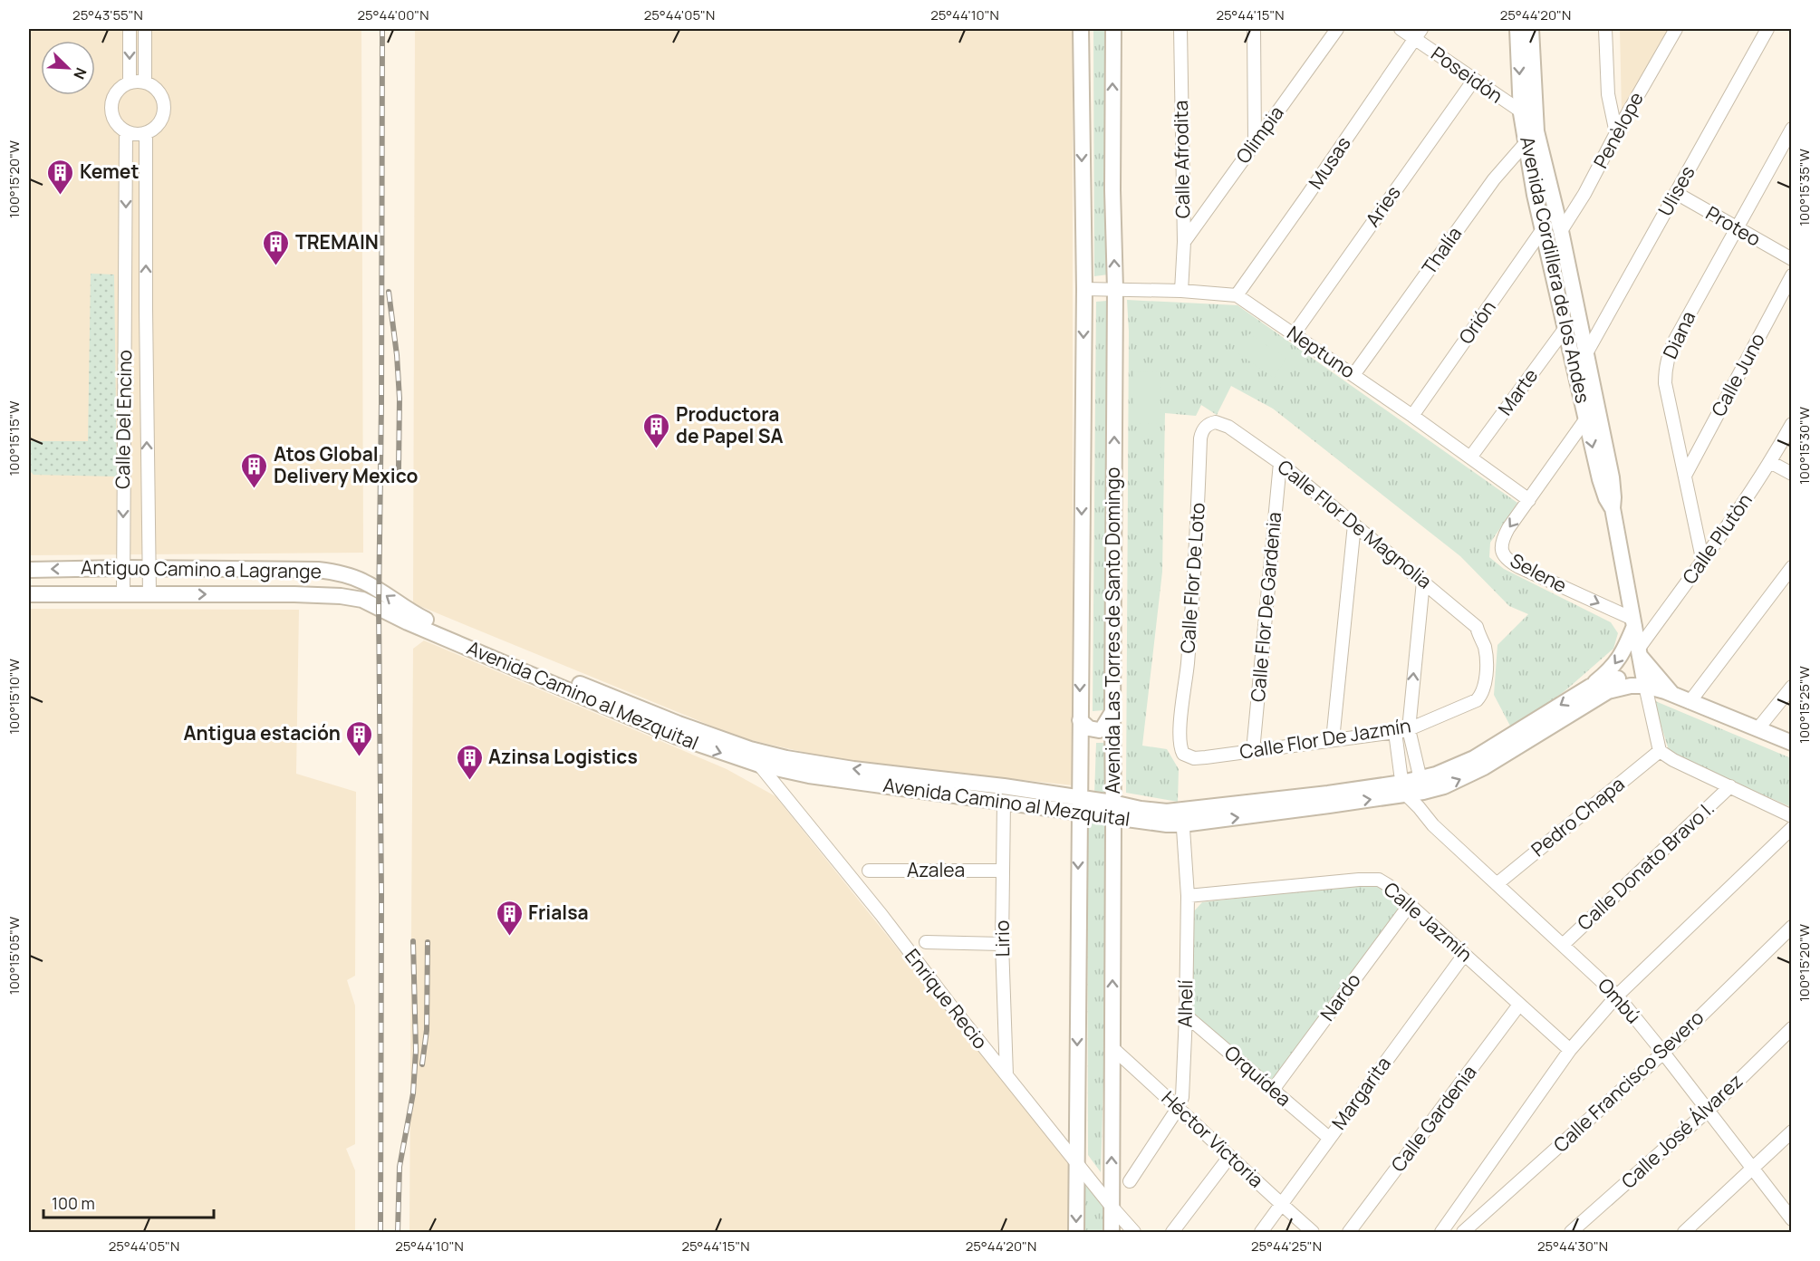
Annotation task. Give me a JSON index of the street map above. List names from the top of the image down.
{
  "streets": {
    "street": [
      "Poseidón",
      "Penèlope",
      "Olimpia",
      "Calle Afrodita",
      "Musas",
      "Ulises",
      "Aries",
      "Proteo",
      "Thalía",
      "Avenida Cordillera de los Andes",
      "Orión",
      "Diana",
      "Neptuno",
      "Calle Juno",
      "Marte",
      "Calle Del Encino",
      "Calle Flor De Magnolia",
      "Calle Plutòn",
      "Antiguo Camino a Lagrange",
      "Selene",
      "Calle Flor De Loto",
      "Calle Flor De Gardenia",
      "Avenida Las Torres de Santo Domingo",
      "Avenida Camino al Mezquital",
      "Calle Flor De Jazmín",
      "Pedro Chapa",
      "Calle Donato Bravo I.",
      "Azalea",
      "Calle Jazmín",
      "Lirio",
      "Nardo",
      "Enrique Recio",
      "Ombú",
      "Alhelí",
      "Orquídea",
      "Calle Francisco Severo",
      "Margarita",
      "Calle Gardenia",
      "Calle José Álvarez",
      "Héctor Victoria"
    ]
  },
  "crossings": [
    ["Poseidón", "Musas"],
    ["Poseidón", "Aries"],
    ["Poseidón", "Thalía"],
    ["Poseidón", "Avenida Cordillera de los Andes"],
    ["Penèlope", "Avenida Cordillera de los Andes"],
    ["Olimpia", "Calle Afrodita"],
    ["Calle Afrodita", "Neptuno"],
    ["Musas", "Neptuno"],
    ["Ulises", "Proteo"],
    ["Ulises", "Avenida Cordillera de los Andes"],
    ["Aries", "Neptuno"],
    ["Proteo", "Diana"],
    ["Thalía", "Avenida Cordillera de los Andes"],
    ["Thalía", "Neptuno"],
    ["Avenida Cordillera de los Andes", "Orión"],
    ["Avenida Cordillera de los Andes", "Marte"],
    ["Avenida Cordillera de los Andes", "Calle Plutòn"],
    ["Avenida Cordillera de los Andes", "Selene"],
    ["Avenida Cordillera de los Andes", "Avenida Camino al Mezquital"],
    ["Orión", "Neptuno"],
    ["Diana", "Calle Juno"],
    ["Diana", "Calle Plutòn"],
    ["Neptuno", "Marte"],
    ["Neptuno", "Selene"],
    ["Neptuno", "Avenida Las Torres de Santo Domingo"],
    ["Calle Del Encino", "Antiguo Camino a Lagrange"],
    ["Calle Flor De Magnolia", "Calle Flor De Loto"],
    ["Calle Flor De Magnolia", "Calle Flor De Gardenia"],
    ["Calle Flor De Magnolia", "Calle Flor De Jazmín"],
    ["Antiguo Camino a Lagrange", "Avenida Camino al Mezquital"],
    ["Calle Flor De Loto", "Calle Flor De Jazmín"],
    ["Calle Flor De Gardenia", "Calle Flor De Jazmín"],
    ["Avenida Las Torres de Santo Domingo", "Avenida Camino al Mezquital"],
    ["Avenida Las Torres de Santo Domingo", "Enrique Recio"],
    ["Avenida Las Torres de Santo Domingo", "Héctor Victoria"],
    ["Avenida Camino al Mezquital", "Lirio"],
    ["Avenida Camino al Mezquital", "Enrique Recio"],
    ["Avenida Camino al Mezquital", "Ombú"],
    ["Avenida Camino al Mezquital", "Alhelí"],
    ["Pedro Chapa", "Ombú"],
    ["Calle Donato Bravo I.", "Ombú"],
    ["Azalea", "Lirio"],
    ["Calle Jazmín", "Nardo"],
    ["Calle Jazmín", "Alhelí"],
    ["Calle Jazmín", "Margarita"],
    ["Calle Jazmín", "Calle Gardenia"],
    ["Lirio", "Enrique Recio"],
    ["Nardo", "Orquídea"],
    ["Ombú", "Calle Francisco Severo"],
    ["Ombú", "Calle José Álvarez"],
    ["Alhelí", "Orquídea"],
    ["Alhelí", "Héctor Victoria"],
    ["Orquídea", "Margarita"],
    ["Margarita", "Héctor Victoria"]
  ],
  "places": {
    "building": [
      "Kemet",
      "TREMAIN",
      "Productora de Papel SA",
      "Atos Global Delivery Mexico",
      "Antigua estación",
      "Azinsa Logistics",
      "Frialsa"
    ]
  },
  "scale_bar": "100 m",
  "north": "bottom right",
  "coordinates": [
    "25°43'55\"N",
    "25°44'00\"N",
    "25°44'05\"N",
    "25°44'10\"N",
    "25°44'15\"N",
    "25°44'20\"N",
    "100°15'20\"W",
    "100°15'35\"W",
    "100°15'15\"W",
    "100°15'30\"W",
    "100°15'10\"W",
    "100°15'25\"W",
    "100°15'05\"W",
    "25°44'25\"N",
    "25°44'30\"N"
  ]
}
